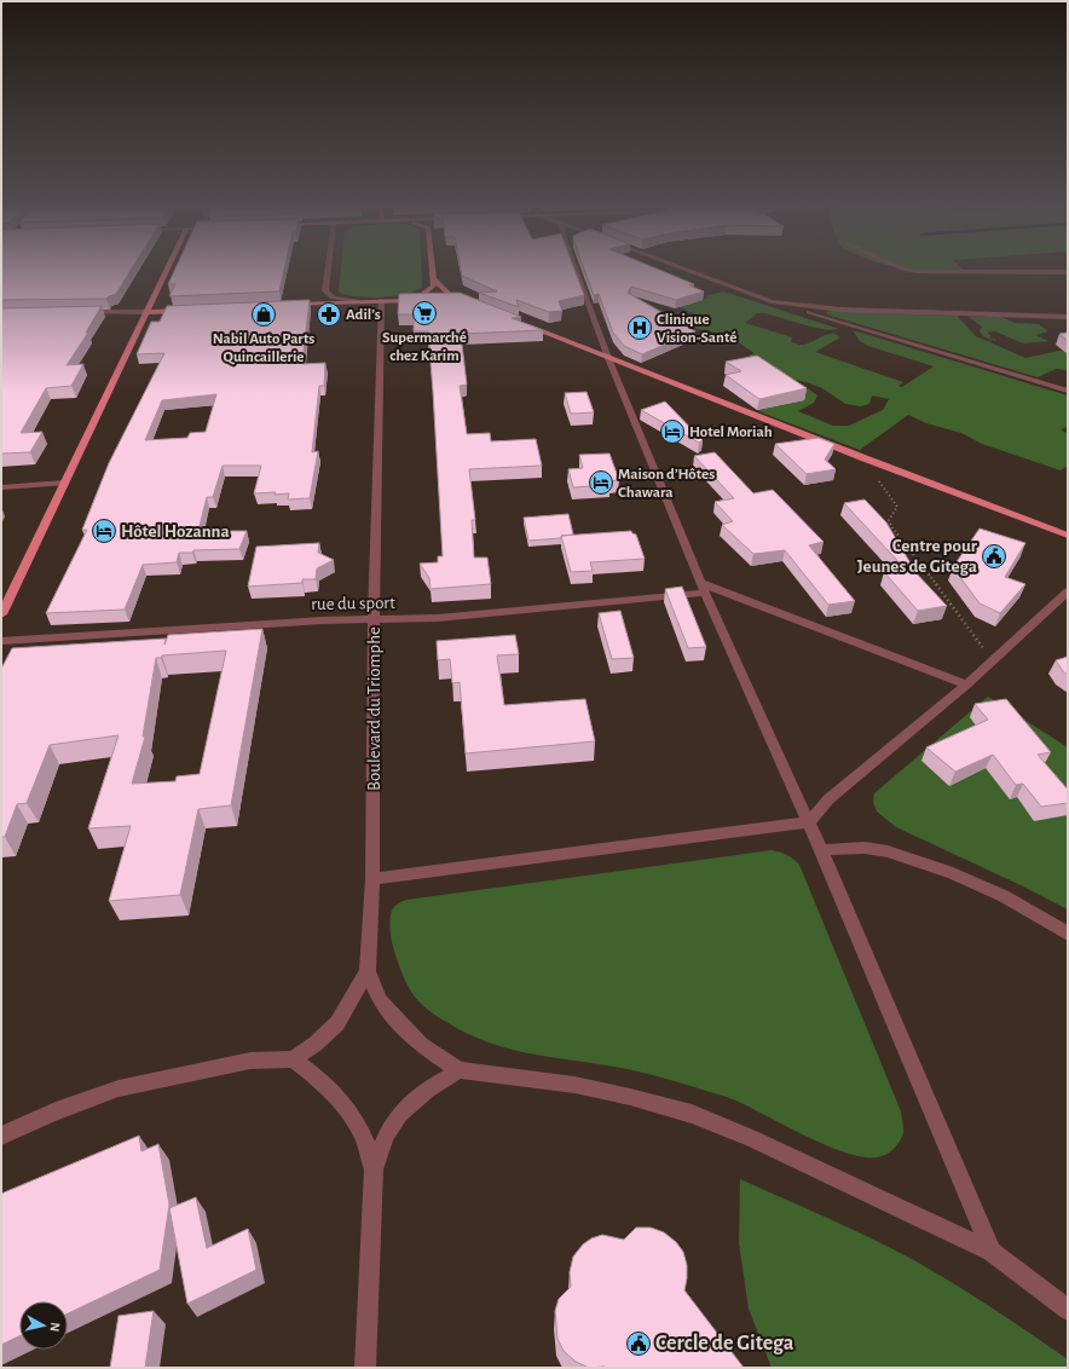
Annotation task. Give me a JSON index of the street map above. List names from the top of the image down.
{
  "streets": {
    "street": ["rue du sport", "Boulevard du Triomphe"]
  },
  "crossings": [
    ["rue du sport", "Boulevard du Triomphe"]
  ],
  "places": {
    "supermarket": ["Supermarché chez Karim"],
    "shop": ["Nabil Auto Parts Quincaillerie"],
    "pharmacy": ["Adil’s"],
    "hospital": ["Clinique Vision-Santé"],
    "hotel": ["Hotel Moriah", "Maison d’Hôtes Chawara", "Hôtel Hozanna"],
    "public building": ["Centre pour Jeunes de Gitega", "Cercle de Gitega"]
  },
  "north": "right"
}
